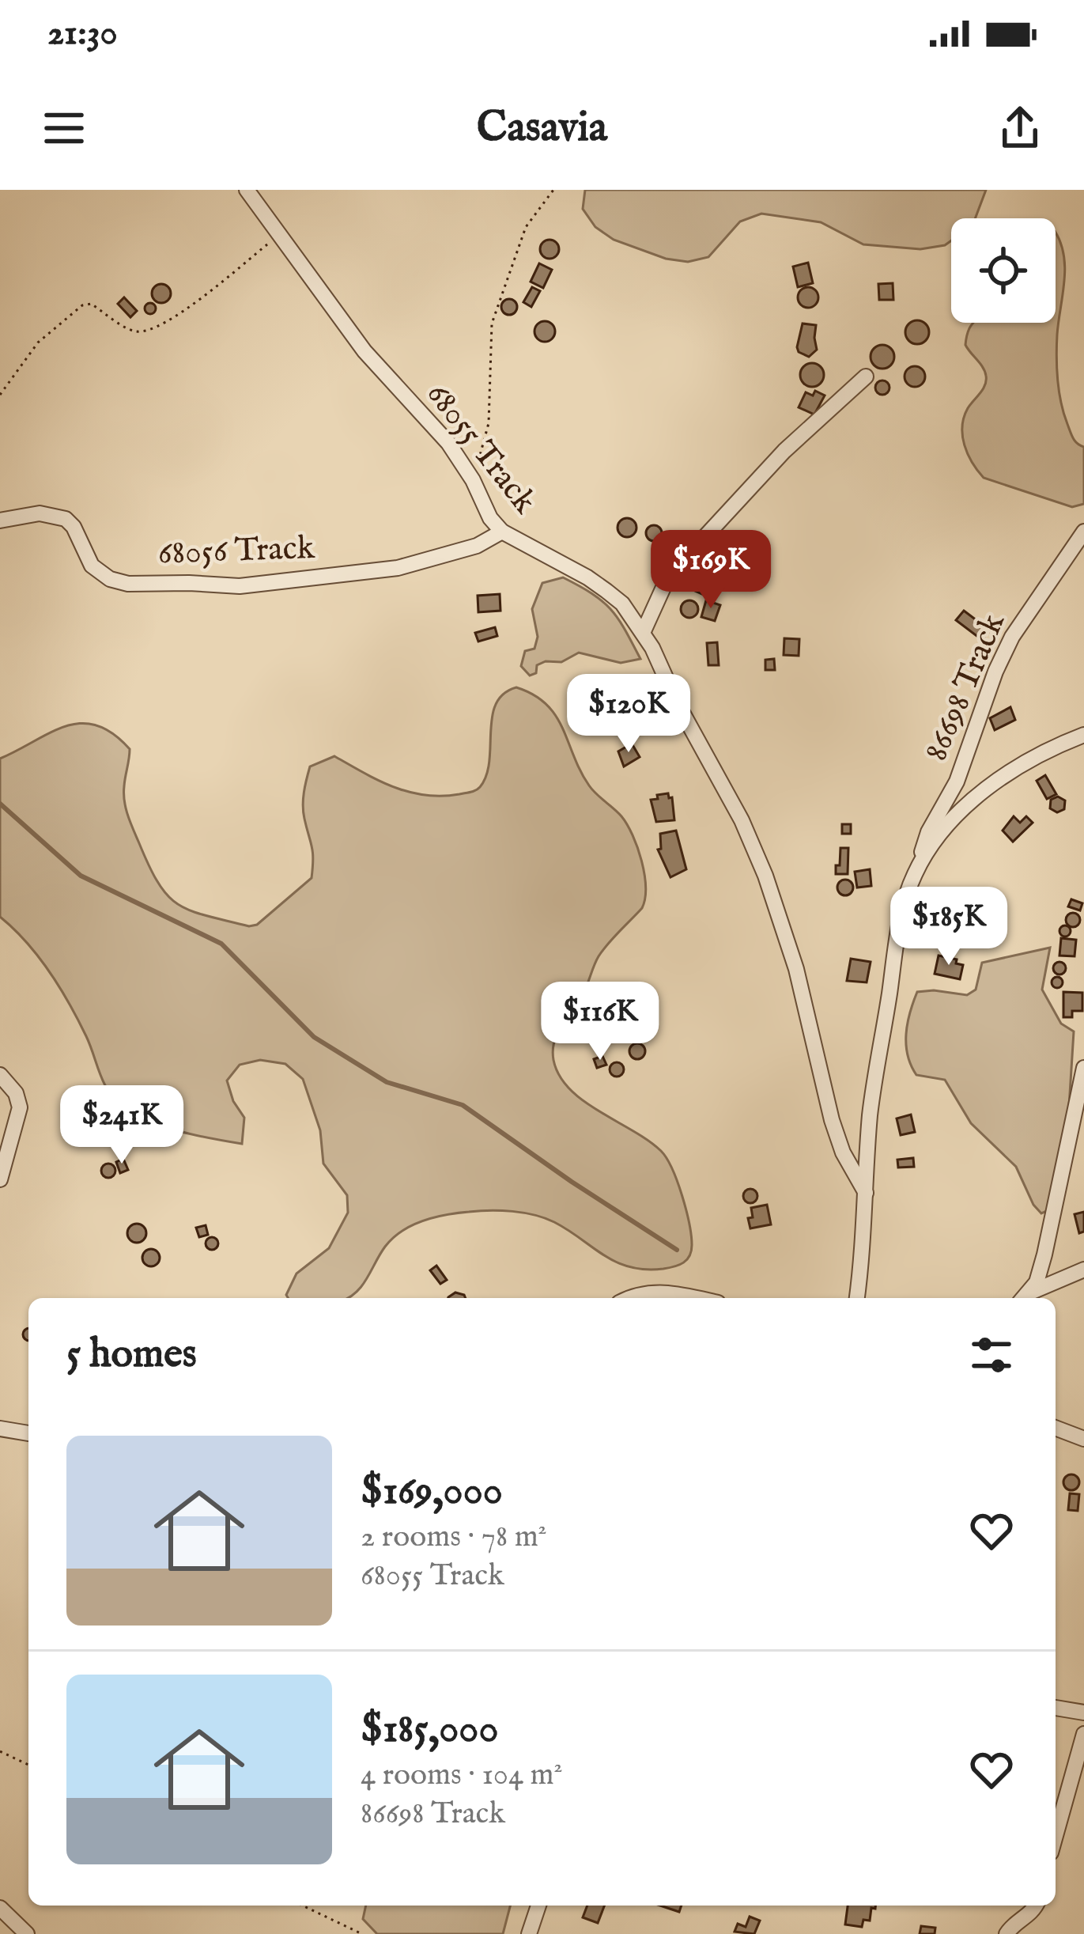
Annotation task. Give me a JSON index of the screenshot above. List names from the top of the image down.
{
  "streets": {
    "street": ["68055 Track", "68056 Track", "86698 Track"]
  },
  "crossings": [
    ["68055 Track", "68056 Track"]
  ],
  "page": {
    "status": "21:30",
    "header": "Casavia",
    "price": [
      "$169K",
      "$120K",
      "$185K",
      "$116K",
      "$241K"
    ],
    "heading": "5 homes",
    "list": [
      {
        "name": "$169,000",
        "note": "2 rooms · 78 m² · 68055 Track"
      },
      {
        "name": "$185,000",
        "note": "4 rooms · 104 m² · 86698 Track"
      }
    ]
  }
}
